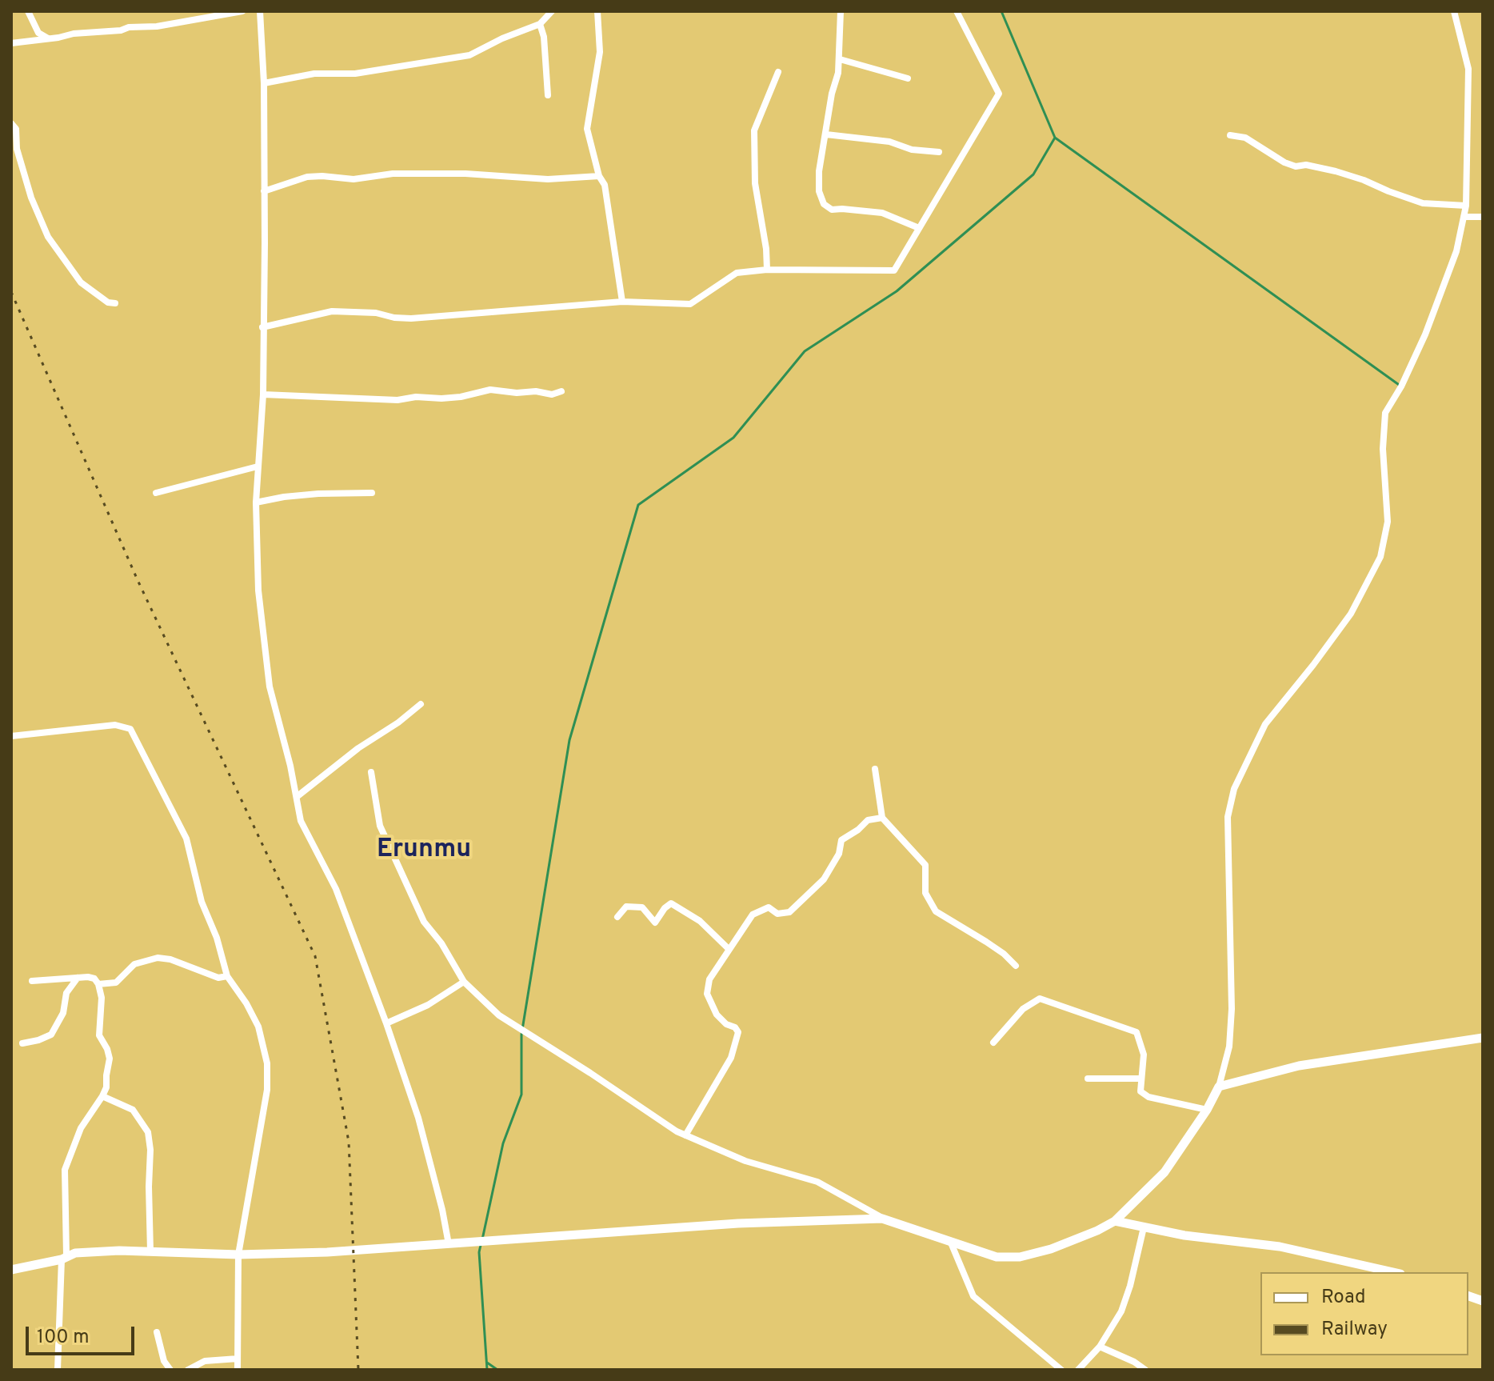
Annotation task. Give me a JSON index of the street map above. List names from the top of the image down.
{
  "districts": ["Erunmu"],
  "legend": ["Road", "Railway"],
  "scale_bar": "100 m"
}
